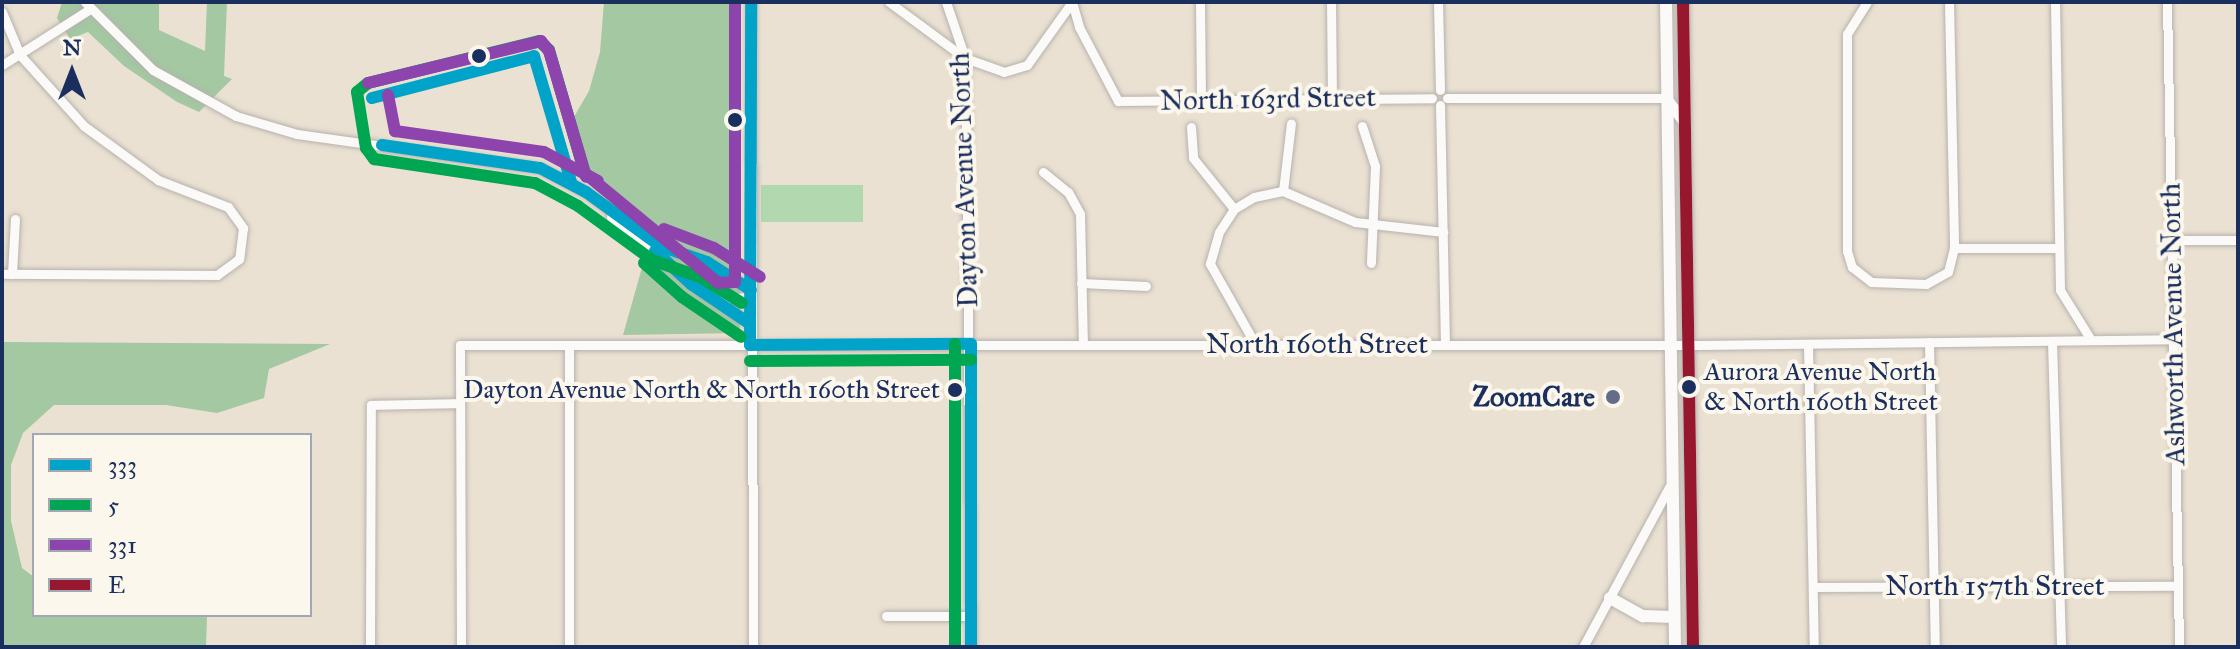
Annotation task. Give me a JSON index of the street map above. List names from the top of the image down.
{
  "streets": {
    "street": [
      "North 163rd Street",
      "Dayton Avenue North",
      "Ashworth Avenue North",
      "North 160th Street",
      "North 157th Street"
    ]
  },
  "crossings": [
    ["Dayton Avenue North", "North 160th Street"],
    ["Ashworth Avenue North", "North 160th Street"],
    ["Ashworth Avenue North", "North 157th Street"]
  ],
  "places": ["Aurora Avenue North & North 160th Street", "Dayton Avenue North & North 160th Street", "ZoomCare"],
  "lines": [
    "transit line 333",
    "transit line 331",
    "transit line E",
    "transit line 5"
  ],
  "legend": [
    "333",
    "5",
    "331",
    "E"
  ],
  "north": "top"
}
